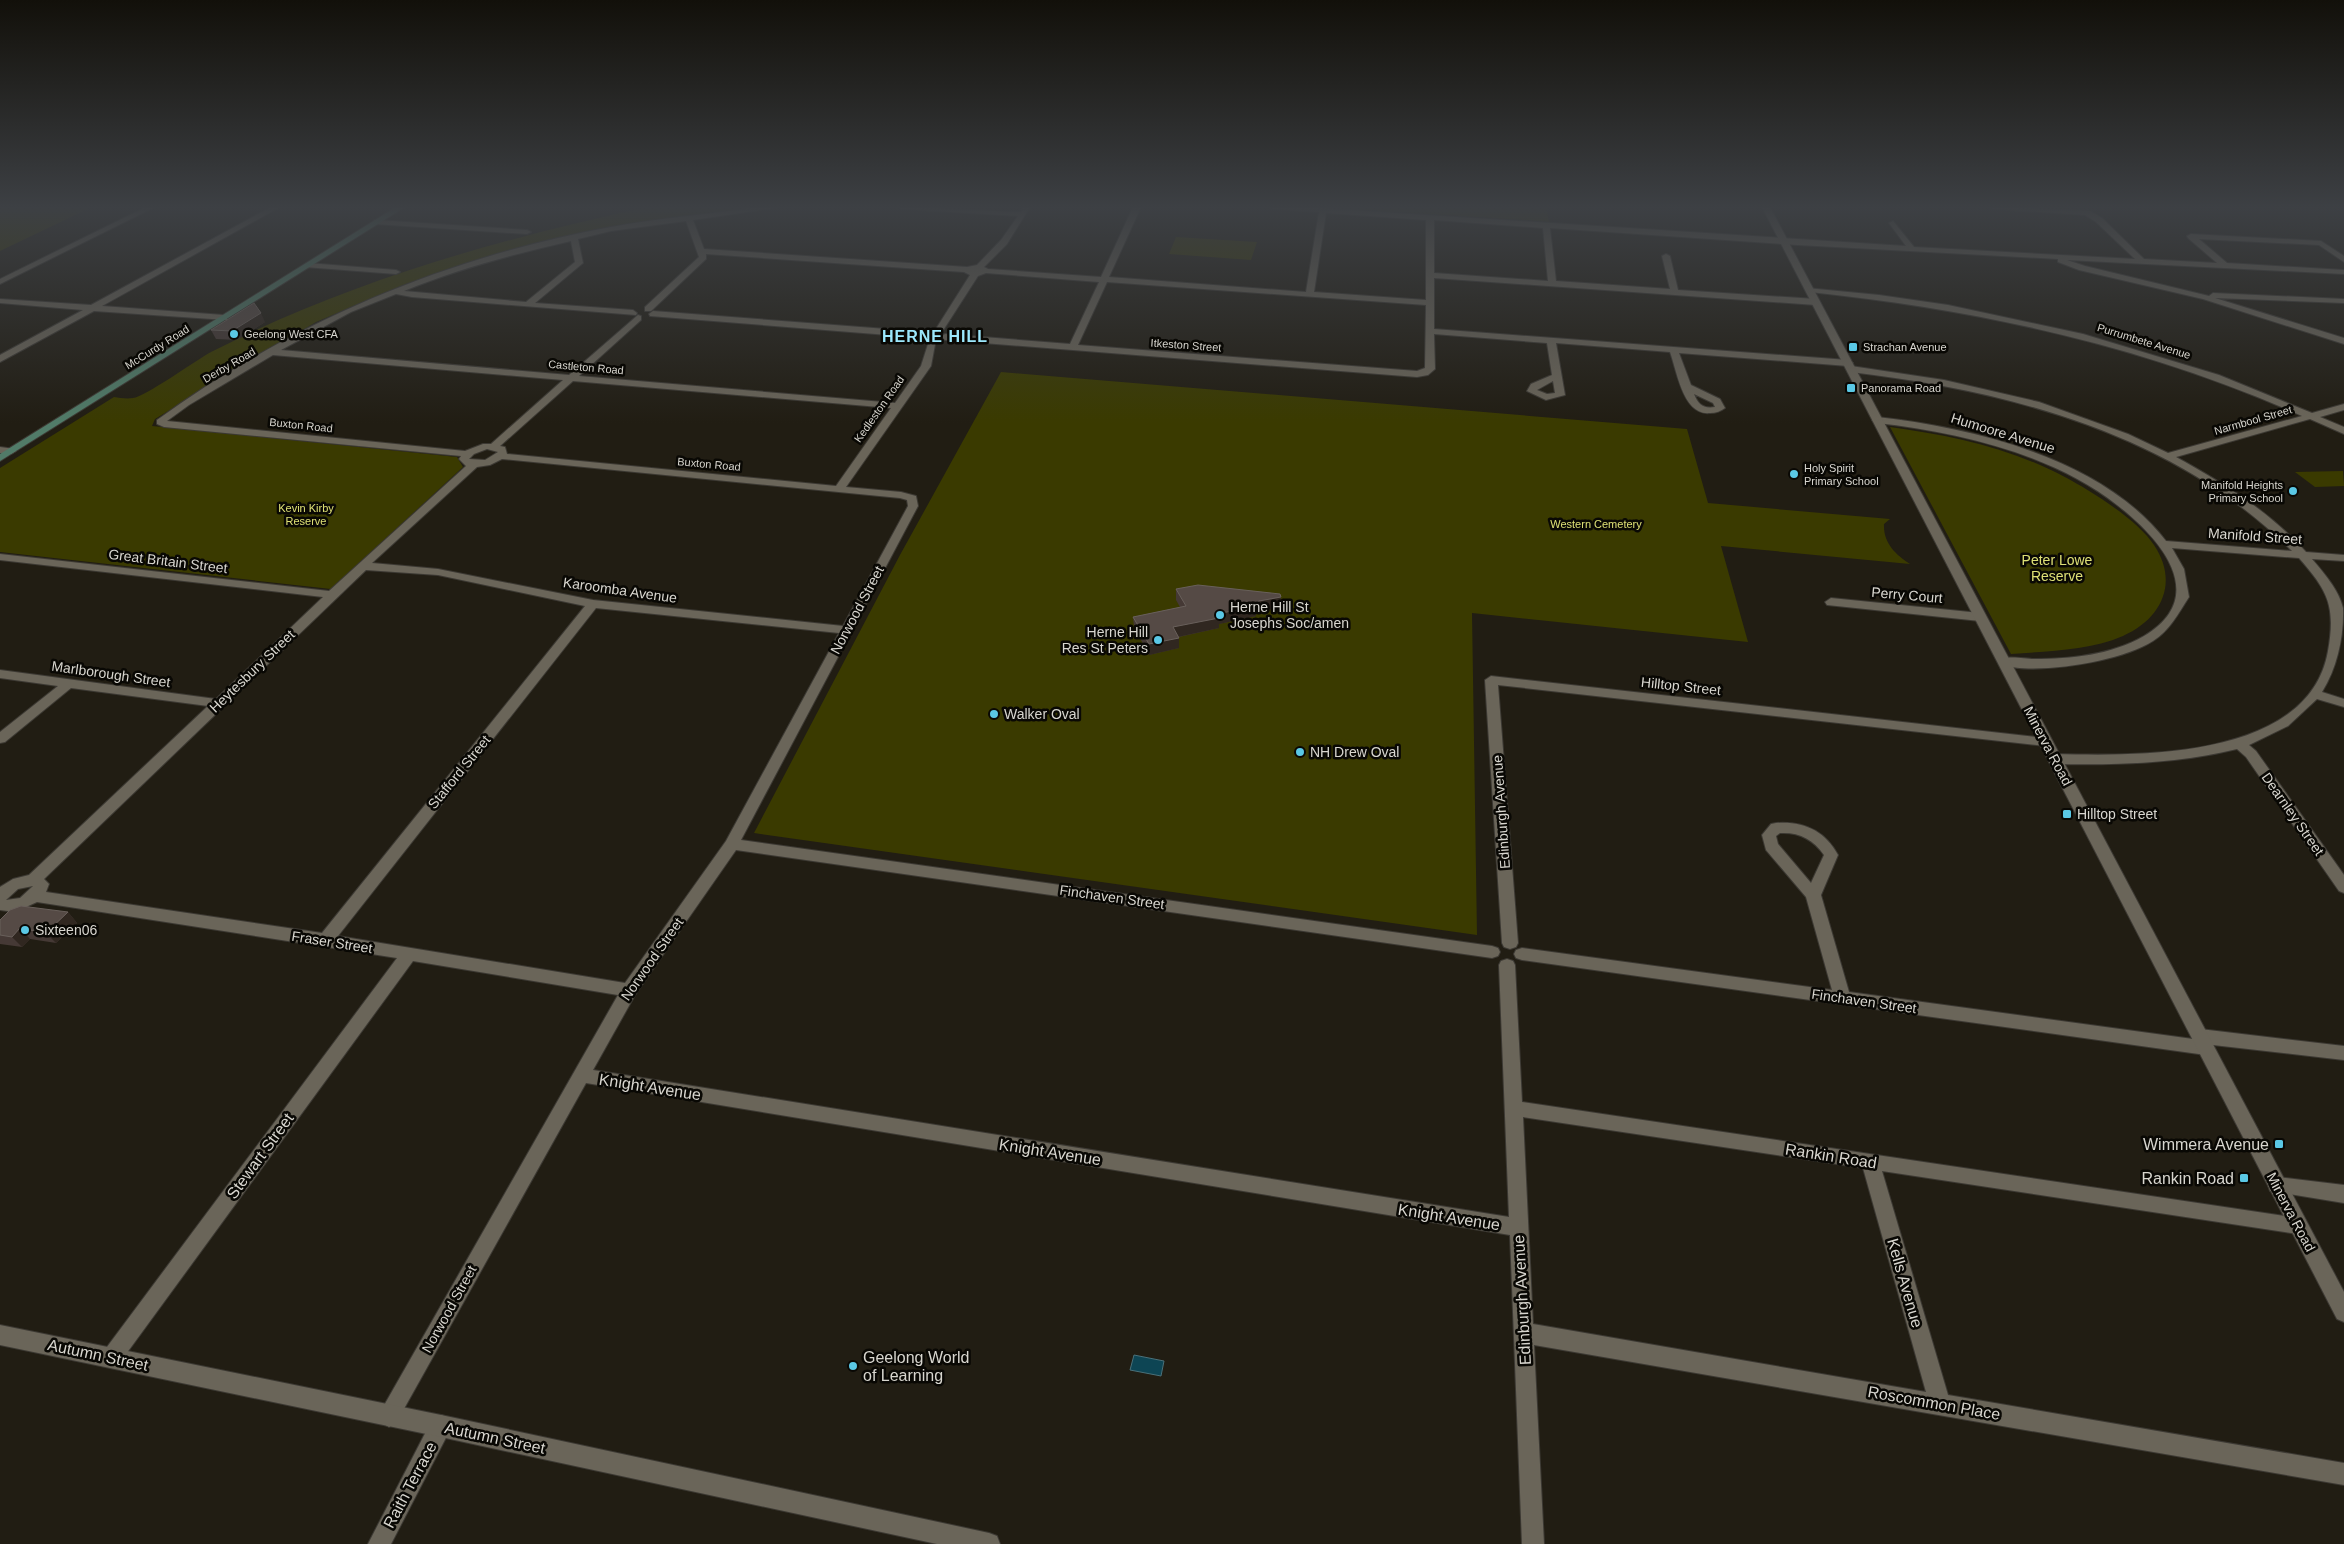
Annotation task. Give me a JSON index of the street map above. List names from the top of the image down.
{
  "streets": {
    "main road": ["McCurdy Road"],
    "street": [
      "Purrumbete Avenue",
      "Itkeston Street",
      "Derby Road",
      "Castleton Road",
      "Kedleston Road",
      "Narmbool Street",
      "Buxton Road",
      "Humoore Avenue",
      "Manifold Street",
      "Great Britain Street",
      "Karoomba Avenue",
      "Perry Court",
      "Norwood Street",
      "Heytesbury Street",
      "Marlborough Street",
      "Hilltop Street",
      "Minerva Road",
      "Stafford Street",
      "Edinburgh Avenue",
      "Dearnley Street",
      "Finchaven Street",
      "Fraser Street",
      "Knight Avenue",
      "Stewart Street",
      "Rankin Road",
      "Kells Avenue",
      "Autumn Street",
      "Roscommon Place",
      "Raith Terrace"
    ]
  },
  "crossings": [
    ["Purrumbete Avenue", "Narmbool Street"],
    ["Purrumbete Avenue", "Minerva Road"],
    ["Itkeston Street", "Kedleston Road"],
    ["Derby Road", "Castleton Road"],
    ["Derby Road", "Buxton Road"],
    ["Castleton Road", "Kedleston Road"],
    ["Castleton Road", "Heytesbury Street"],
    ["Kedleston Road", "Buxton Road"],
    ["Buxton Road", "Norwood Street"],
    ["Buxton Road", "Heytesbury Street"],
    ["Humoore Avenue", "Manifold Street"],
    ["Humoore Avenue", "Minerva Road"],
    ["Great Britain Street", "Heytesbury Street"],
    ["Karoomba Avenue", "Norwood Street"],
    ["Karoomba Avenue", "Heytesbury Street"],
    ["Karoomba Avenue", "Stafford Street"],
    ["Perry Court", "Minerva Road"],
    ["Norwood Street", "Finchaven Street"],
    ["Norwood Street", "Fraser Street"],
    ["Norwood Street", "Knight Avenue"],
    ["Norwood Street", "Autumn Street"],
    ["Heytesbury Street", "Marlborough Street"],
    ["Hilltop Street", "Minerva Road"],
    ["Hilltop Street", "Edinburgh Avenue"],
    ["Minerva Road", "Finchaven Street"],
    ["Minerva Road", "Rankin Road"],
    ["Stafford Street", "Fraser Street"],
    ["Edinburgh Avenue", "Finchaven Street"],
    ["Edinburgh Avenue", "Knight Avenue"],
    ["Edinburgh Avenue", "Rankin Road"],
    ["Edinburgh Avenue", "Roscommon Place"],
    ["Fraser Street", "Stewart Street"],
    ["Stewart Street", "Autumn Street"],
    ["Rankin Road", "Kells Avenue"],
    ["Kells Avenue", "Roscommon Place"],
    ["Autumn Street", "Raith Terrace"]
  ],
  "districts": ["HERNE HILL"],
  "parks": ["Kevin Kirby Reserve", "Western Cemetery", "Peter Lowe Reserve"],
  "places": {
    "other": [
      "Geelong West CFA",
      "Holy Spirit Primary School",
      "Manifold Heights Primary School",
      "Herne Hill St Josephs Soc/amen",
      "Herne Hill Res St Peters",
      "Walker Oval",
      "NH Drew Oval",
      "Sixteen06",
      "Geelong World of Learning"
    ],
    "transit": [
      "Strachan Avenue",
      "Panorama Road",
      "Hilltop Street",
      "Wimmera Avenue",
      "Rankin Road"
    ]
  }
}
